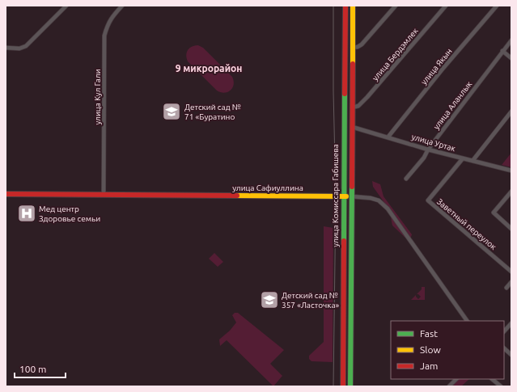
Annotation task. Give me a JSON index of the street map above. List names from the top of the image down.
{
  "streets": {
    "street": [
      "улица Бердэмлек",
      "улица Якын",
      "улица Кул Гали",
      "улица Аланлык",
      "улица Уртак",
      "улица Сафиуллина",
      "улица Комиссара Габишева",
      "Заветный переулок"
    ]
  },
  "crossings": [
    ["улица Бердэмлек", "улица Комиссара Габишева"],
    ["улица Якын", "улица Уртак"],
    ["улица Кул Гали", "улица Сафиуллина"],
    ["улица Аланлык", "улица Уртак"],
    ["улица Уртак", "улица Комиссара Габишева"],
    ["улица Уртак", "Заветный переулок"],
    ["улица Сафиуллина", "улица Комиссара Габишева"]
  ],
  "districts": ["9 микрорайон"],
  "places": {
    "school or university": ["Детский сад № 71 «Буратино", "Детский сад № 357 «Ласточка»"],
    "hospital": ["Мед центр Здоровье семьи"]
  },
  "legend": ["Fast", "Slow", "Jam"],
  "scale_bar": "100 m"
}
